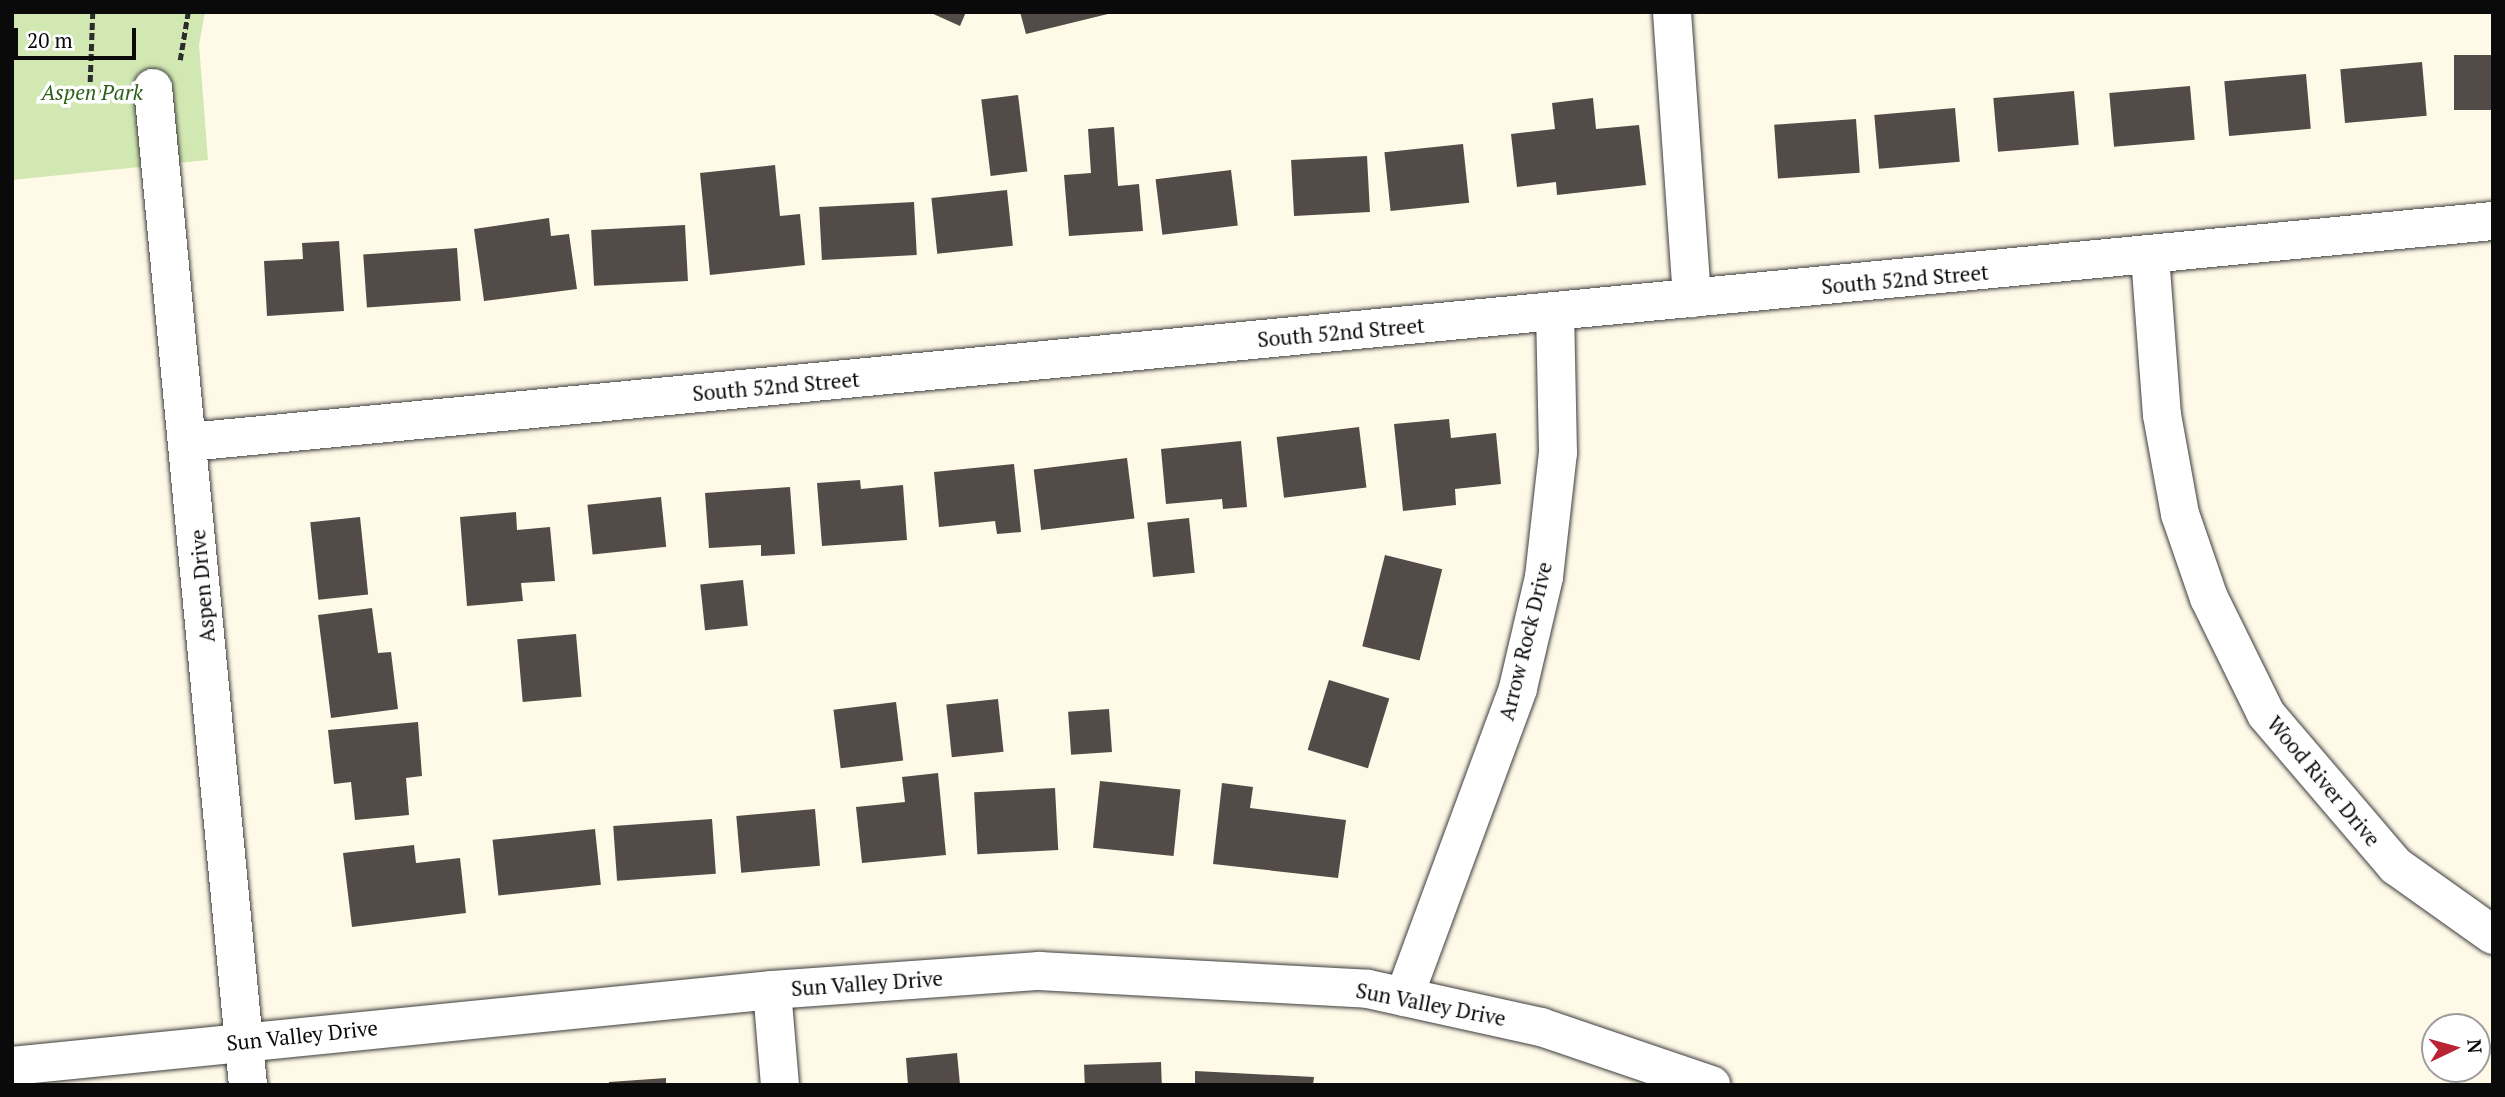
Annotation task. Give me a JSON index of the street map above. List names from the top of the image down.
{
  "streets": {
    "street": [
      "South 52nd Street",
      "Aspen Drive",
      "Arrow Rock Drive",
      "Wood River Drive",
      "Sun Valley Drive"
    ]
  },
  "crossings": [
    ["South 52nd Street", "Aspen Drive"],
    ["South 52nd Street", "Arrow Rock Drive"],
    ["South 52nd Street", "Wood River Drive"],
    ["Aspen Drive", "Sun Valley Drive"],
    ["Arrow Rock Drive", "Sun Valley Drive"]
  ],
  "parks": ["Aspen Park"],
  "scale_bar": "20 m",
  "north": "right"
}
